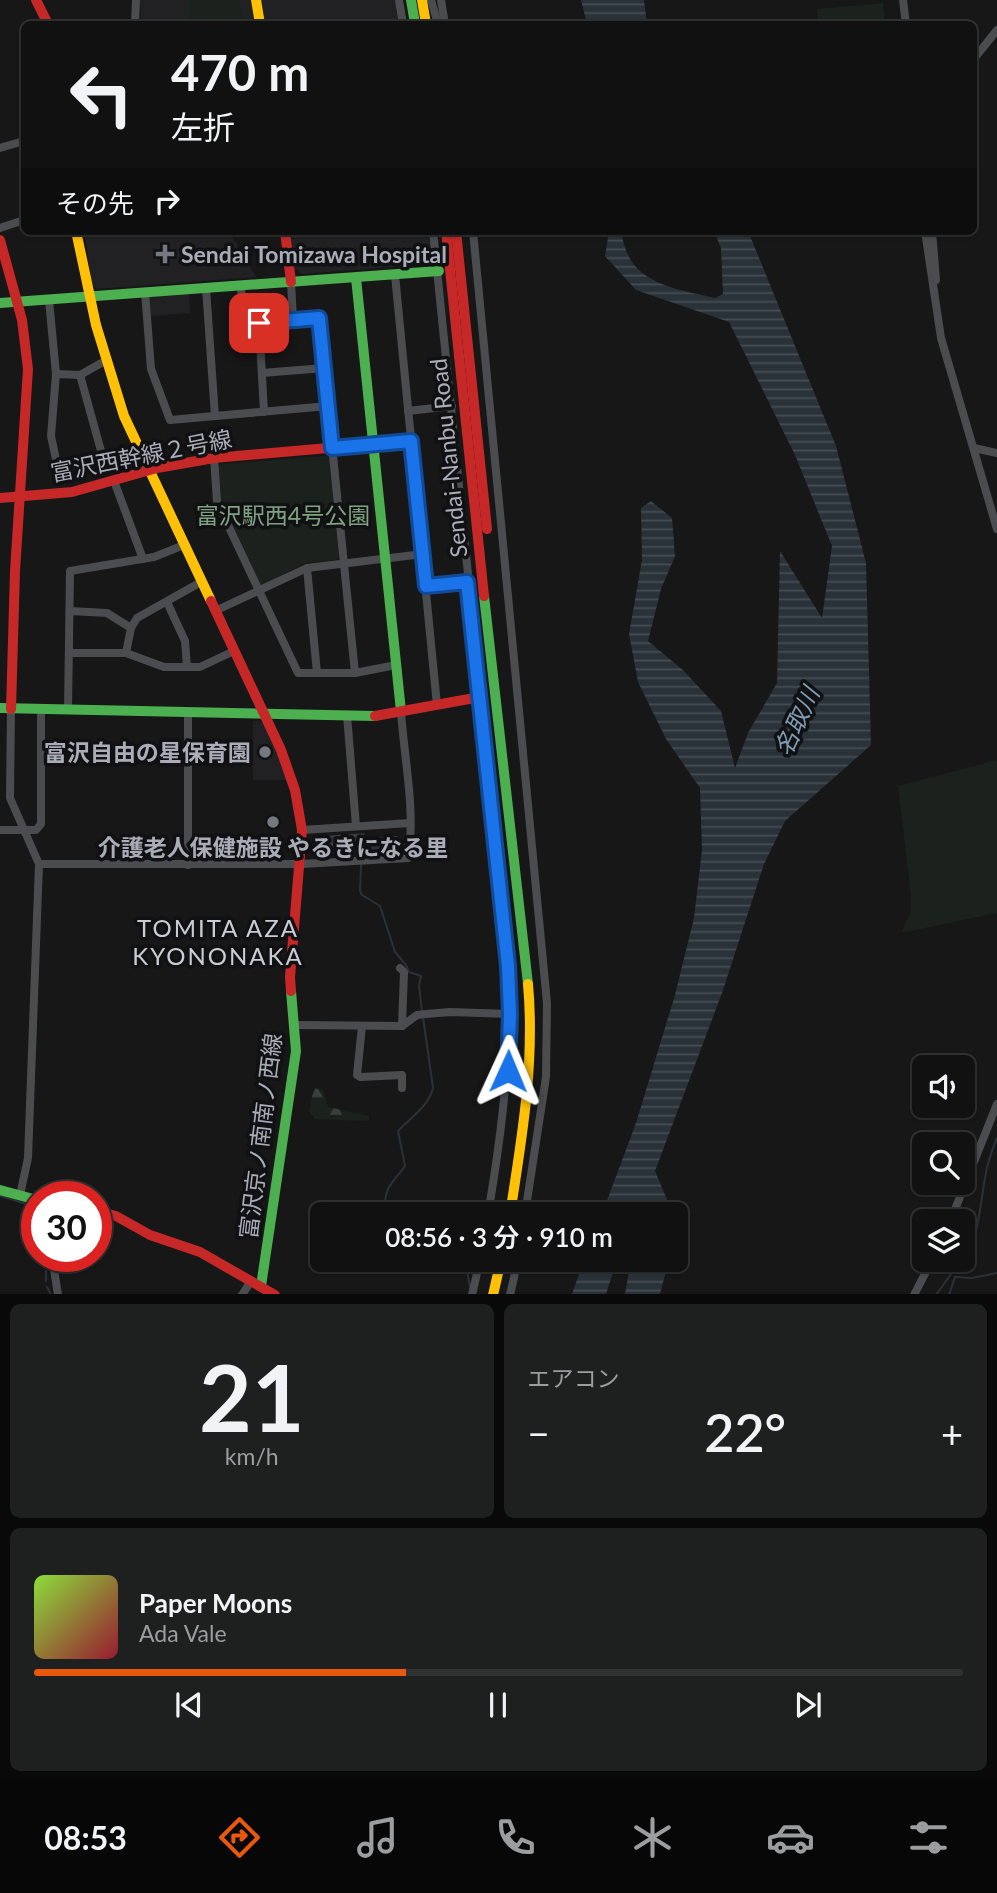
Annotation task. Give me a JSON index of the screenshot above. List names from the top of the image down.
{
  "streets": {
    "main road": ["富沢西幹線２号線", "Sendai-Nanbu Road", "富沢京ノ南南ノ西線"]
  },
  "crossings": [
    ["富沢西幹線２号線", "富沢京ノ南南ノ西線"]
  ],
  "districts": ["TOMITA AZA KYONONAKA"],
  "water": ["名取川"],
  "parks": ["富沢駅西4号公園"],
  "places": {
    "health": ["Sendai Tomizawa Hospital"],
    "other": ["富沢自由の星保育園", "介護老人保健施設 やるきになる里"]
  },
  "page": {
    "turn": ["470 m", "左折"],
    "then": "その先",
    "limit": "30",
    "trip": "08:56 · 3 分 · 910 m",
    "tile": [
      ["21", "km/h"],
      "エアコン"
    ],
    "heat": ["−", "22°", "+"],
    "song": ["Paper Moons", "Ada Vale"],
    "tabs": "08:53"
  }
}
